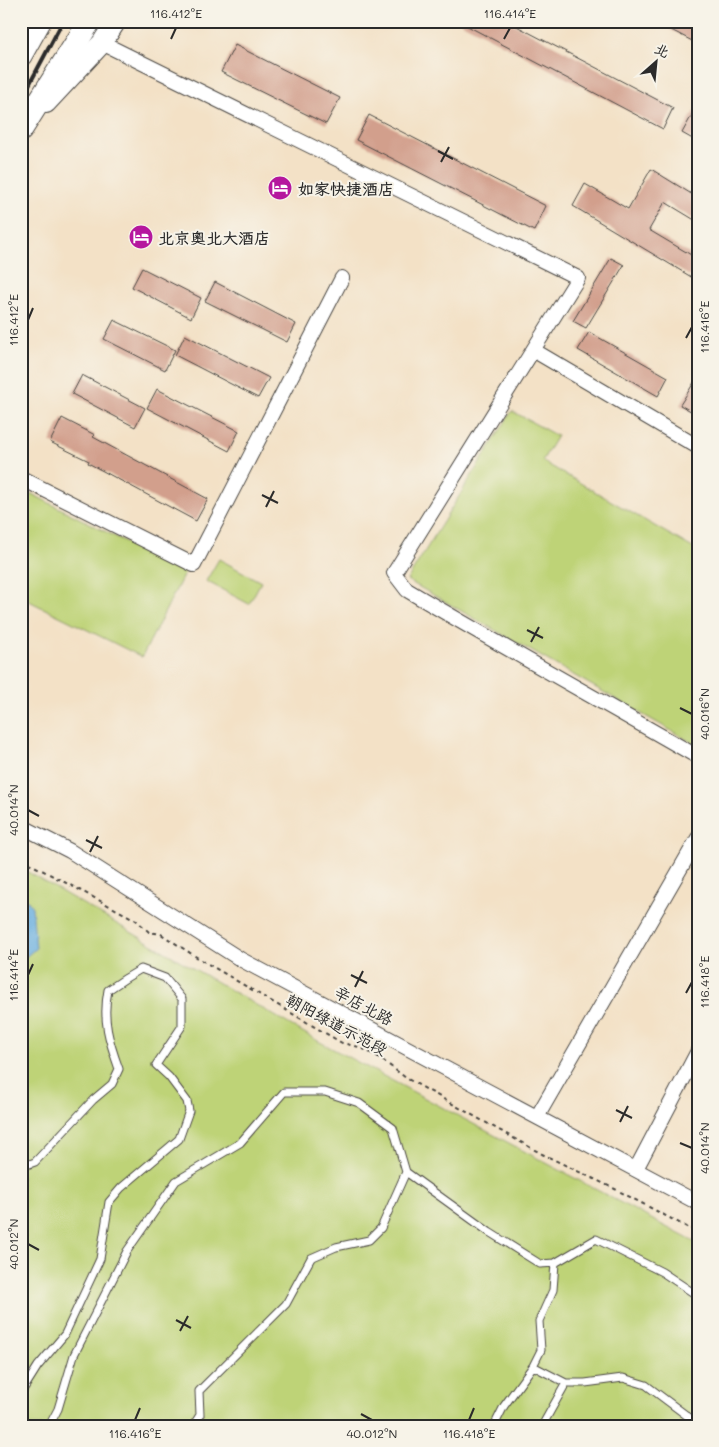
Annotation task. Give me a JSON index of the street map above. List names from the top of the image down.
{
  "streets": {
    "street": ["辛店北路"],
    "path": ["朝阳绿道示范段"]
  },
  "places": {
    "hotel": ["如家快捷酒店", "北京奥北大酒店"]
  },
  "north": "top right",
  "coordinates": [
    "116.412°E",
    "116.414°E",
    "116.416°E",
    "40.016°N",
    "40.014°N",
    "116.418°E",
    "40.012°N"
  ]
}
